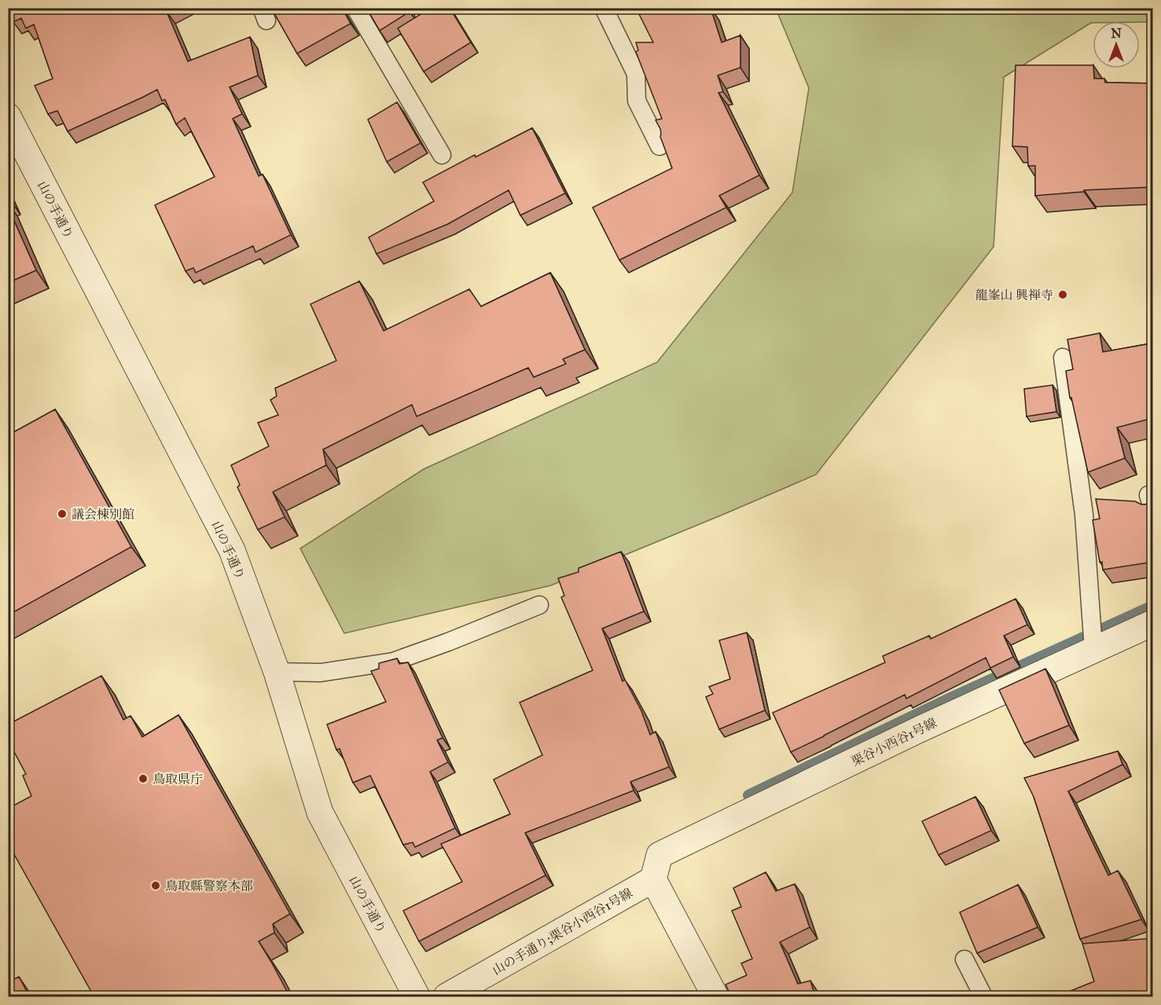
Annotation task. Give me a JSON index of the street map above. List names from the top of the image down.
{
  "streets": {
    "street": ["山の手通り", "栗谷小西谷1号線", "山の手通り;栗谷小西谷1号線"]
  },
  "crossings": [
    ["栗谷小西谷1号線", "山の手通り;栗谷小西谷1号線"]
  ],
  "places": [
    "龍峯山 興禅寺",
    "議会棟別館",
    "鳥取県庁",
    "鳥取縣警察本部"
  ],
  "north": "top"
}
